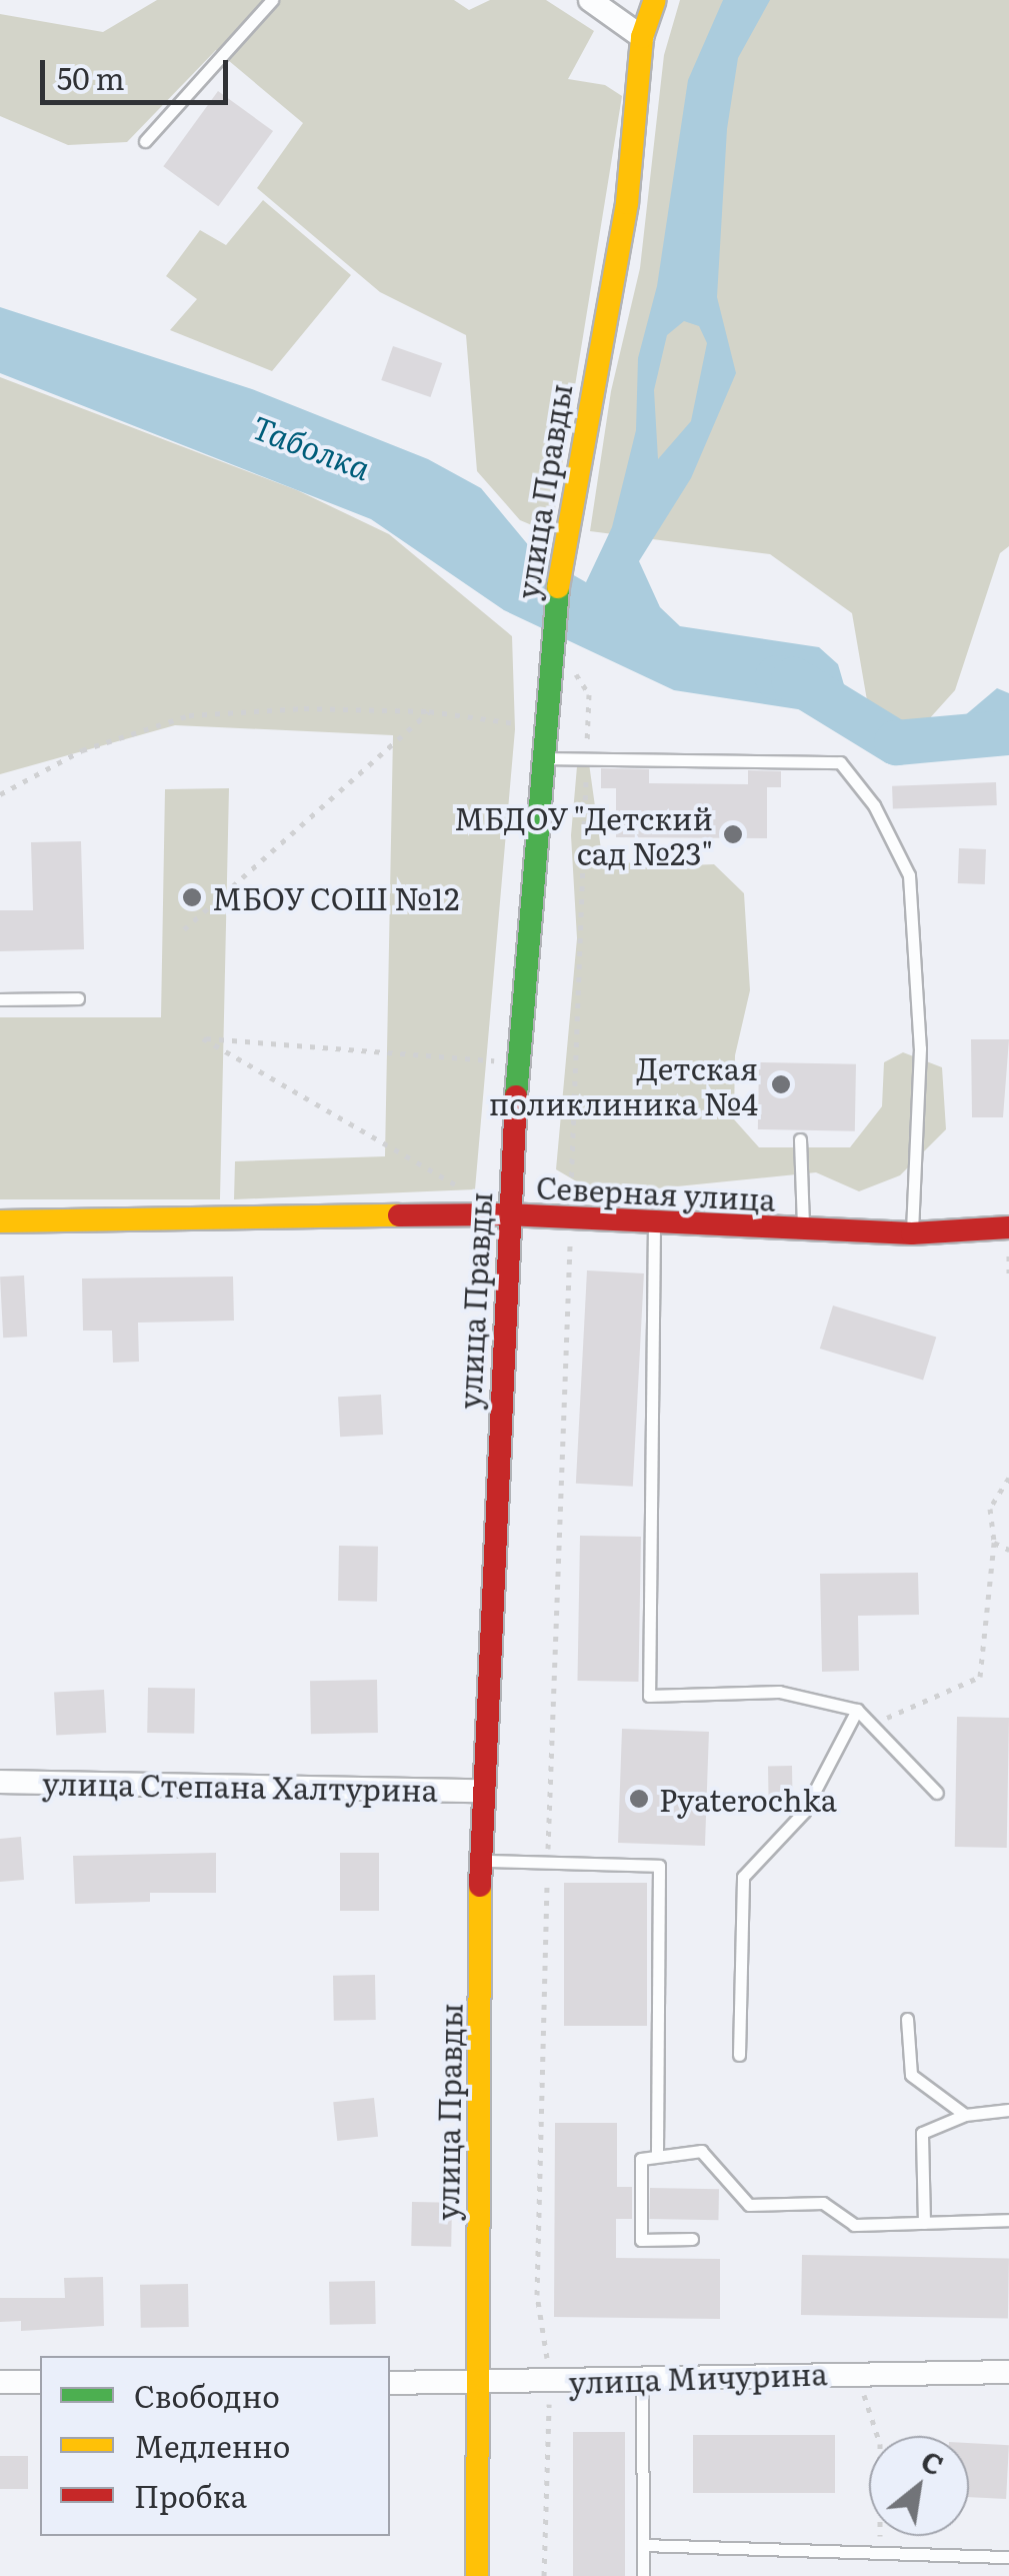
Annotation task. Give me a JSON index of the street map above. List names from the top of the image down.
{
  "streets": {
    "street": [
      "улица Правды",
      "Северная улица",
      "улица Степана Халтурина",
      "улица Мичурина"
    ]
  },
  "crossings": [
    ["улица Правды", "Северная улица"],
    ["улица Правды", "улица Степана Халтурина"],
    ["улица Правды", "улица Мичурина"]
  ],
  "water": ["Таболка"],
  "places": [
    "МБДОУ \"Детский сад №23\"",
    "МБОУ СОШ №12",
    "Детская поликлиника №4",
    "Pyaterochka"
  ],
  "legend": ["Свободно", "Медленно", "Пробка"],
  "scale_bar": "50 m",
  "north": "top right"
}
